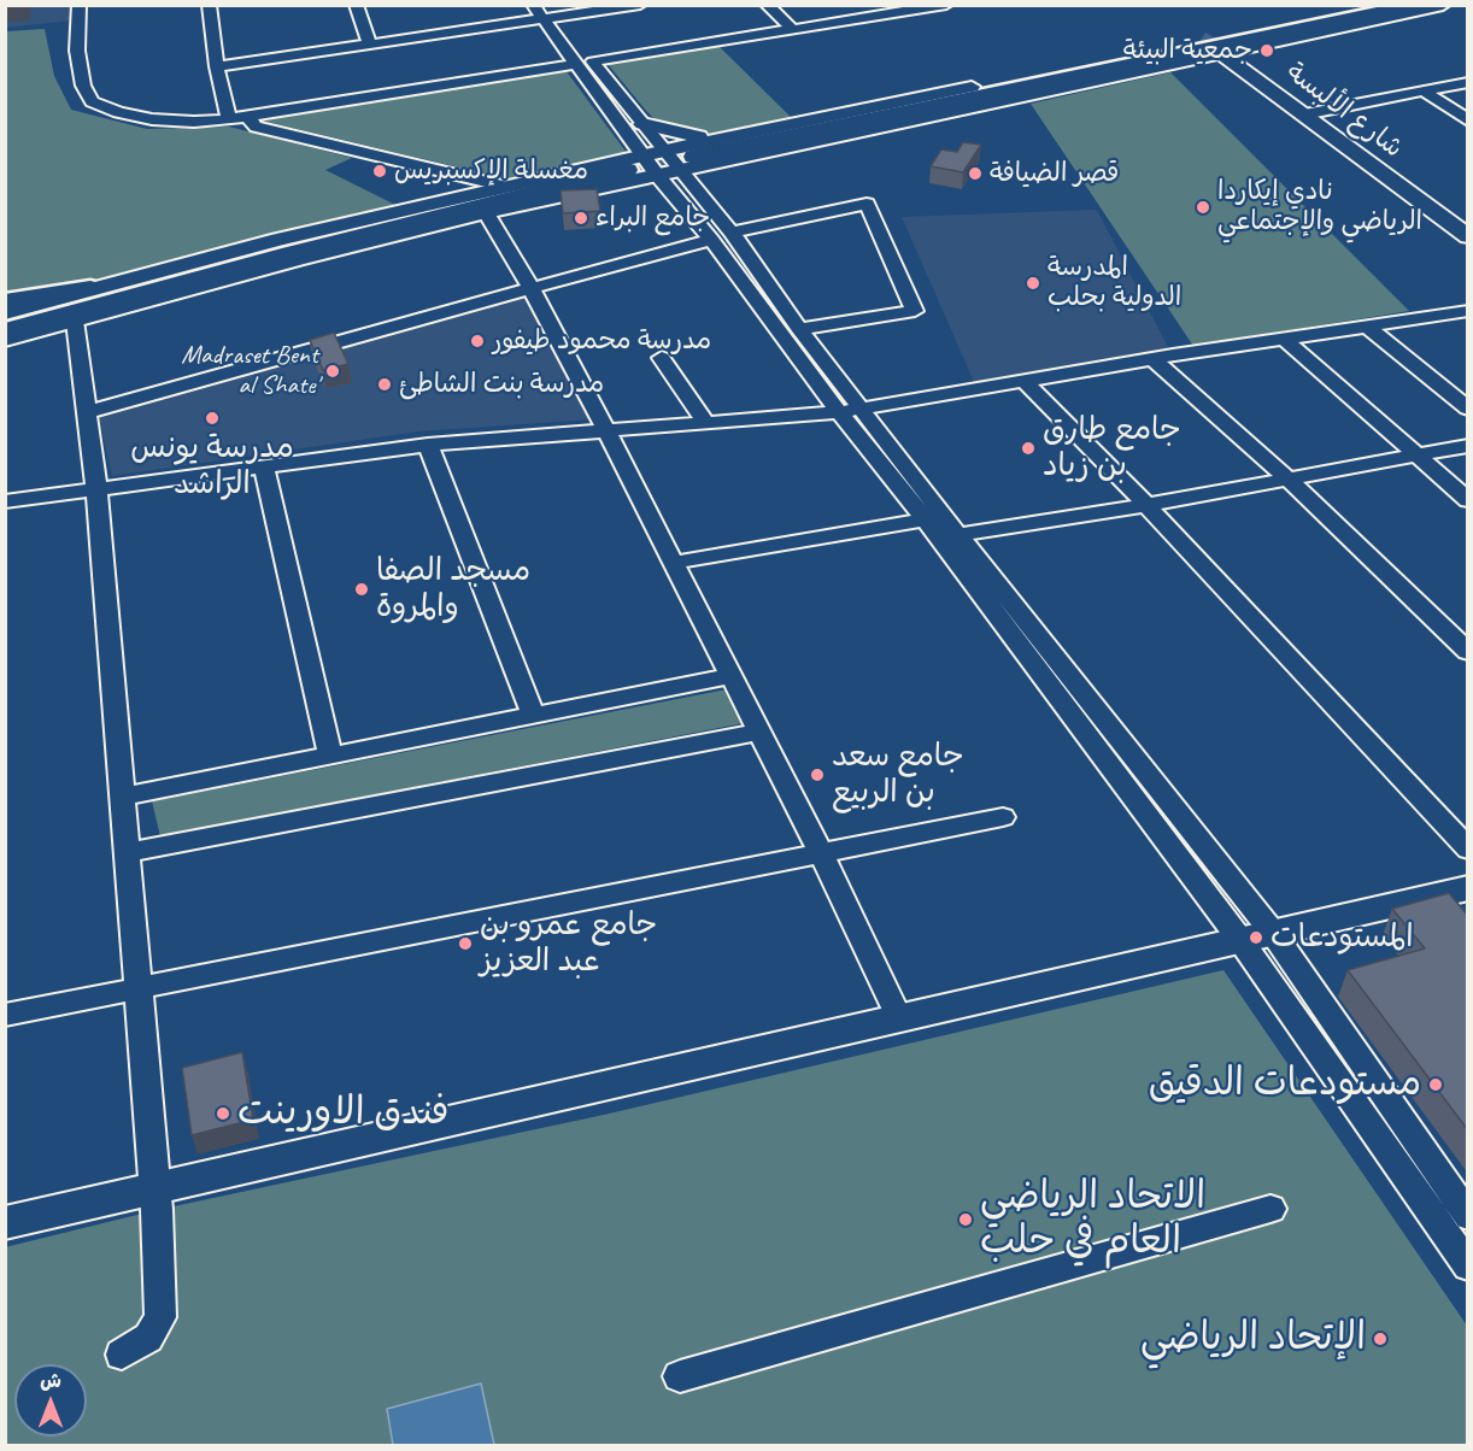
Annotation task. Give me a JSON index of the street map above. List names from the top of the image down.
{
  "streets": {
    "main road": ["شارع الألبسة"]
  },
  "places": [
    "جمعية البيئة",
    "مغسلة الإكسبريس",
    "قصر الضيافة",
    "نادي إيكاردا الرياضي والإجتماعي",
    "جامع البراء",
    "المدرسة الدولية بحلب",
    "مدرسة محمود طيفور",
    "Madraset Bent al Shate'",
    "مدرسة بنت الشاطئ",
    "مدرسة يونس الراشد",
    "جامع طارق بن زياد",
    "مسجد الصفا والمروة",
    "جامع سعد بن الربيع",
    "المستودعات",
    "جامع عمرو بن عبد العزيز",
    "مستودعات الدقيق",
    "فندق الاورينت",
    "الاتحاد الرياضي العام في حلب",
    "الإتحاد الرياضي"
  ],
  "north": "top"
}
